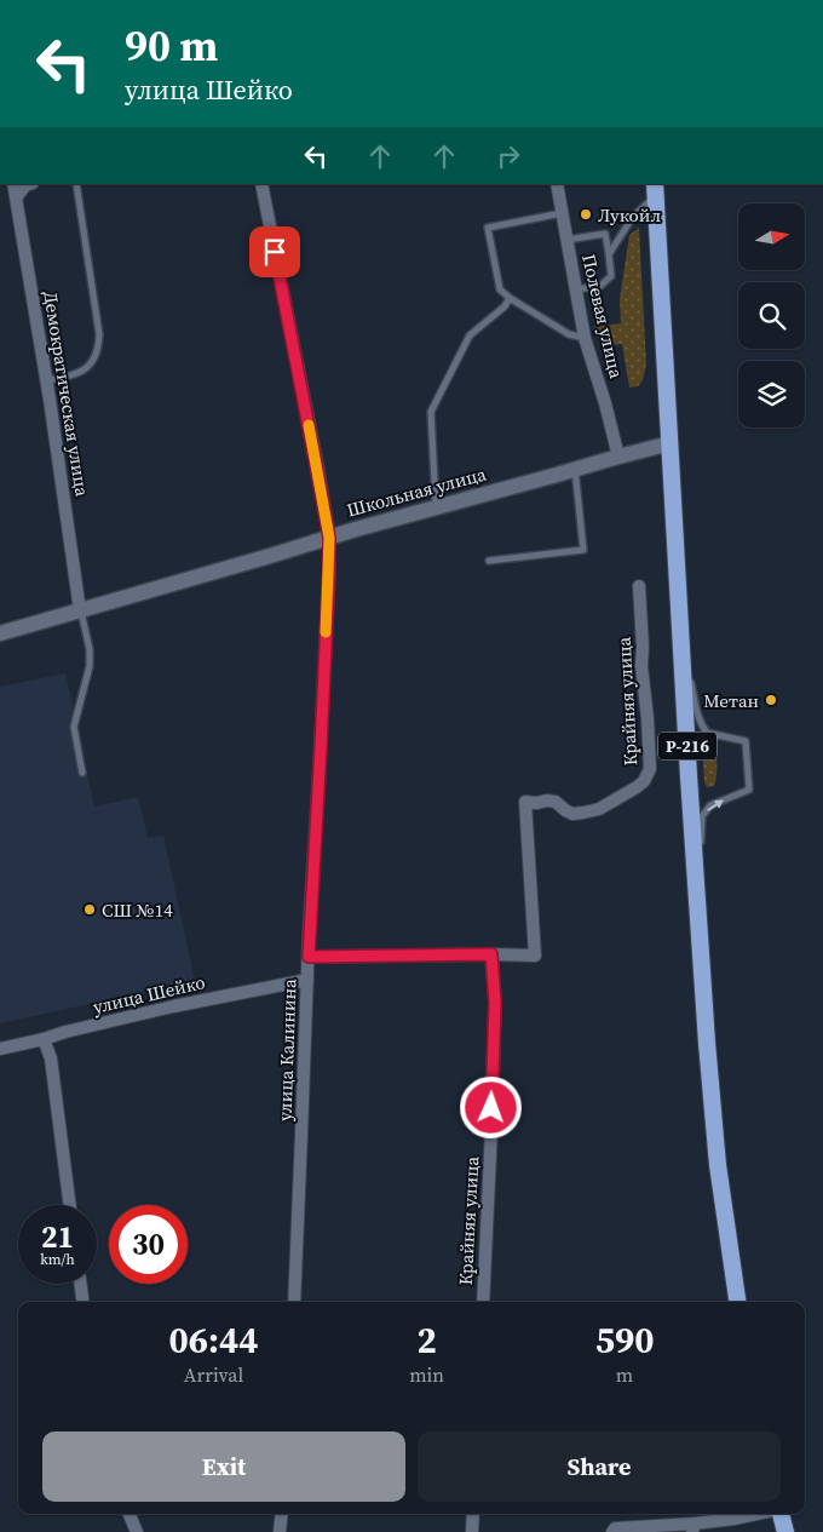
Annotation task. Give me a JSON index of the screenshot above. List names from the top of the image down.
{
  "streets": {
    "highway": ["Р-216"],
    "street": [
      "Полевая улица",
      "Демократическая улица",
      "Школьная улица",
      "Крайняя улица",
      "улица Шейко",
      "улица Калинина"
    ]
  },
  "crossings": [
    ["Полевая улица", "Школьная улица"],
    ["Демократическая улица", "Школьная улица"],
    ["Школьная улица", "Р-216"],
    ["Школьная улица", "улица Калинина"],
    ["улица Шейко", "улица Калинина"]
  ],
  "places": ["Лукойл", "Метан", "СШ №14"],
  "north": "right",
  "page": {
    "turn": ["90 m", "улица Шейко"],
    "speed": "21 km/h",
    "limit": "30",
    "eta": [
      "06:44",
      "Arrival",
      "2",
      "min",
      "590",
      "m"
    ],
    "buttons": ["Exit", "Share"]
  }
}
